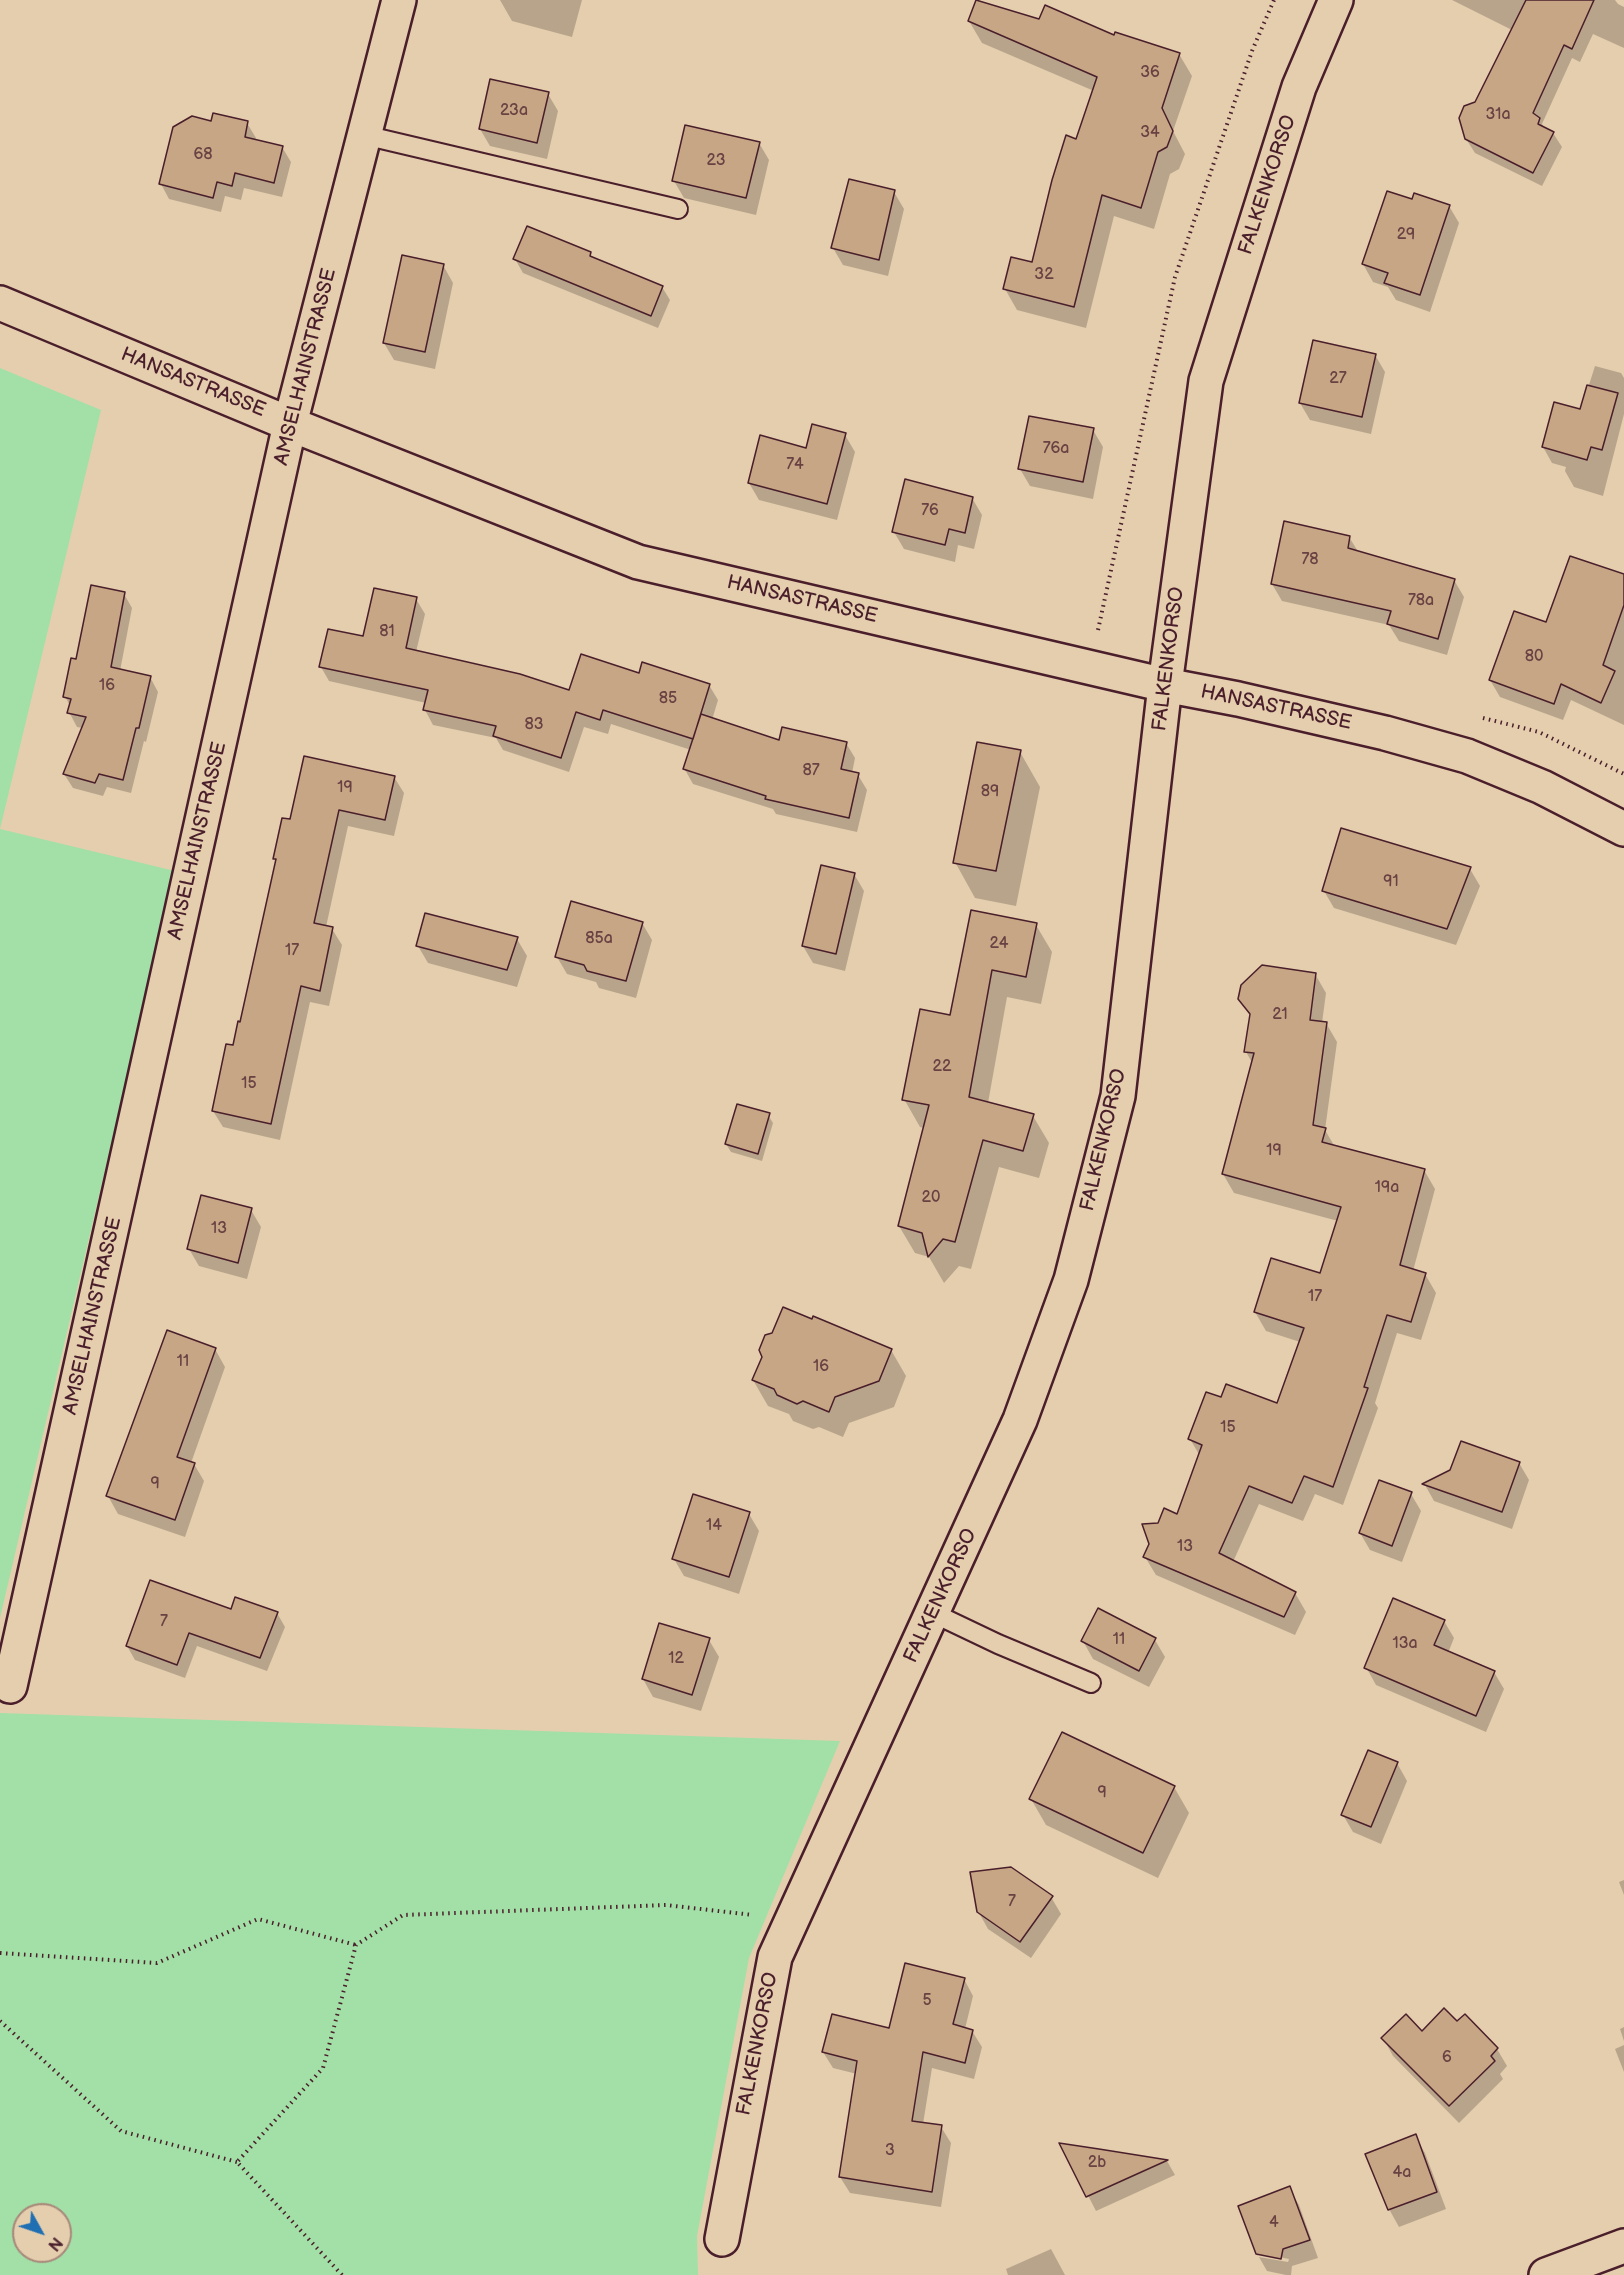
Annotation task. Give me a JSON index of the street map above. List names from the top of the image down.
{
  "streets": {
    "street": ["FALKENKORSO", "AMSELHAINSTRASSE", "HANSASTRASSE"]
  },
  "crossings": [
    ["FALKENKORSO", "HANSASTRASSE"],
    ["AMSELHAINSTRASSE", "HANSASTRASSE"]
  ],
  "house_numbers": [
    "36",
    "23a",
    "31a",
    "34",
    "68",
    "23",
    "29",
    "32",
    "27",
    "76a",
    "74",
    "76",
    "78",
    "78a",
    "81",
    "80",
    "16",
    "85",
    "83",
    "87",
    "19",
    "89",
    "91",
    "85a",
    "24",
    "17",
    "21",
    "22",
    "15",
    "19",
    "19a",
    "20",
    "13",
    "17",
    "11",
    "16",
    "15",
    "9",
    "14",
    "13",
    "7",
    "11",
    "13a",
    "12",
    "9",
    "7",
    "5",
    "6",
    "3",
    "2b",
    "4a",
    "4"
  ],
  "north": "bottom right"
}
